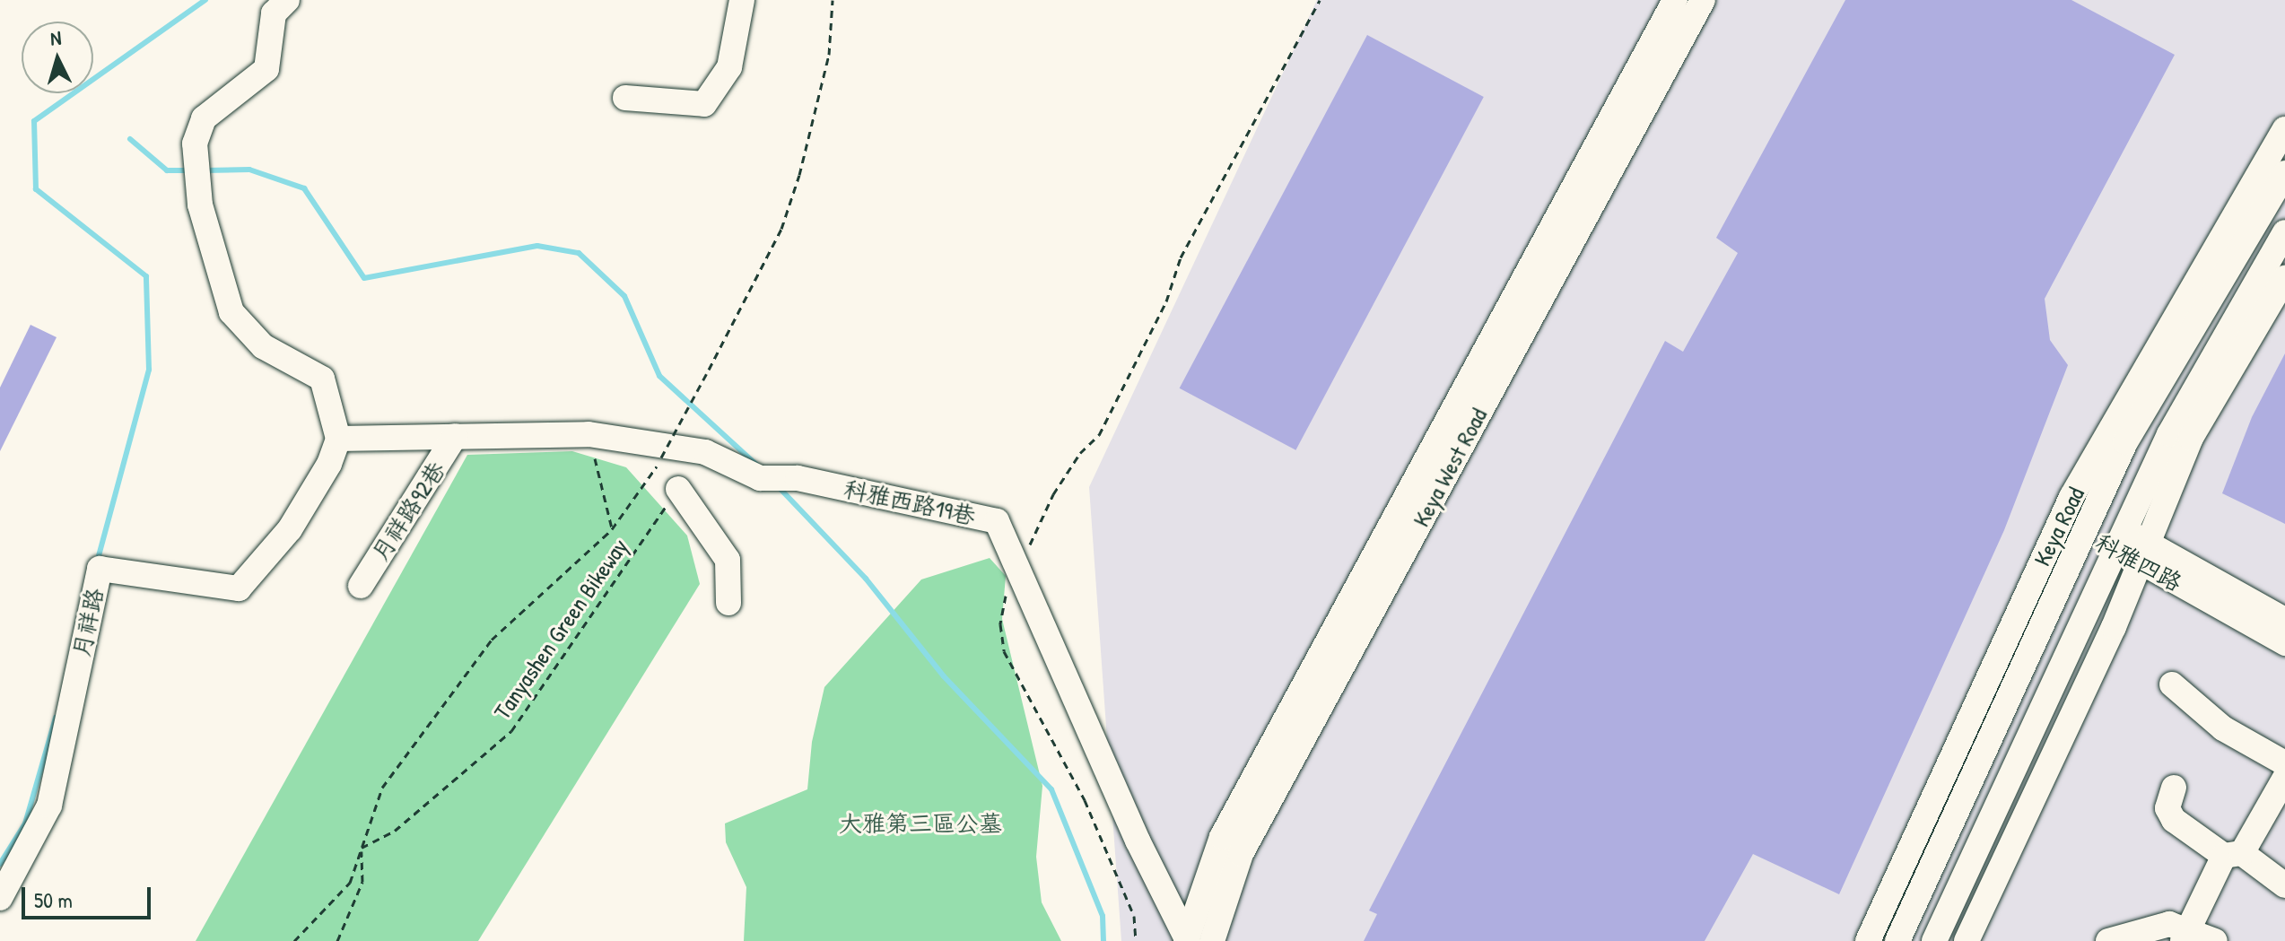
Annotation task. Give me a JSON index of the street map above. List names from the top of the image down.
{
  "streets": {
    "street": [
      "Keya West Road",
      "科雅西路19巷",
      "月祥路92巷",
      "Keya Road",
      "科雅四路",
      "月祥路"
    ],
    "path": ["Tanyashen Green Bikeway"]
  },
  "crossings": [
    ["Keya West Road", "科雅西路19巷"],
    ["科雅西路19巷", "月祥路92巷"],
    ["科雅西路19巷", "Tanyashen Green Bikeway"],
    ["Keya Road", "科雅四路"]
  ],
  "parks": ["大雅第三區公墓"],
  "scale_bar": "50 m",
  "north": "top"
}
